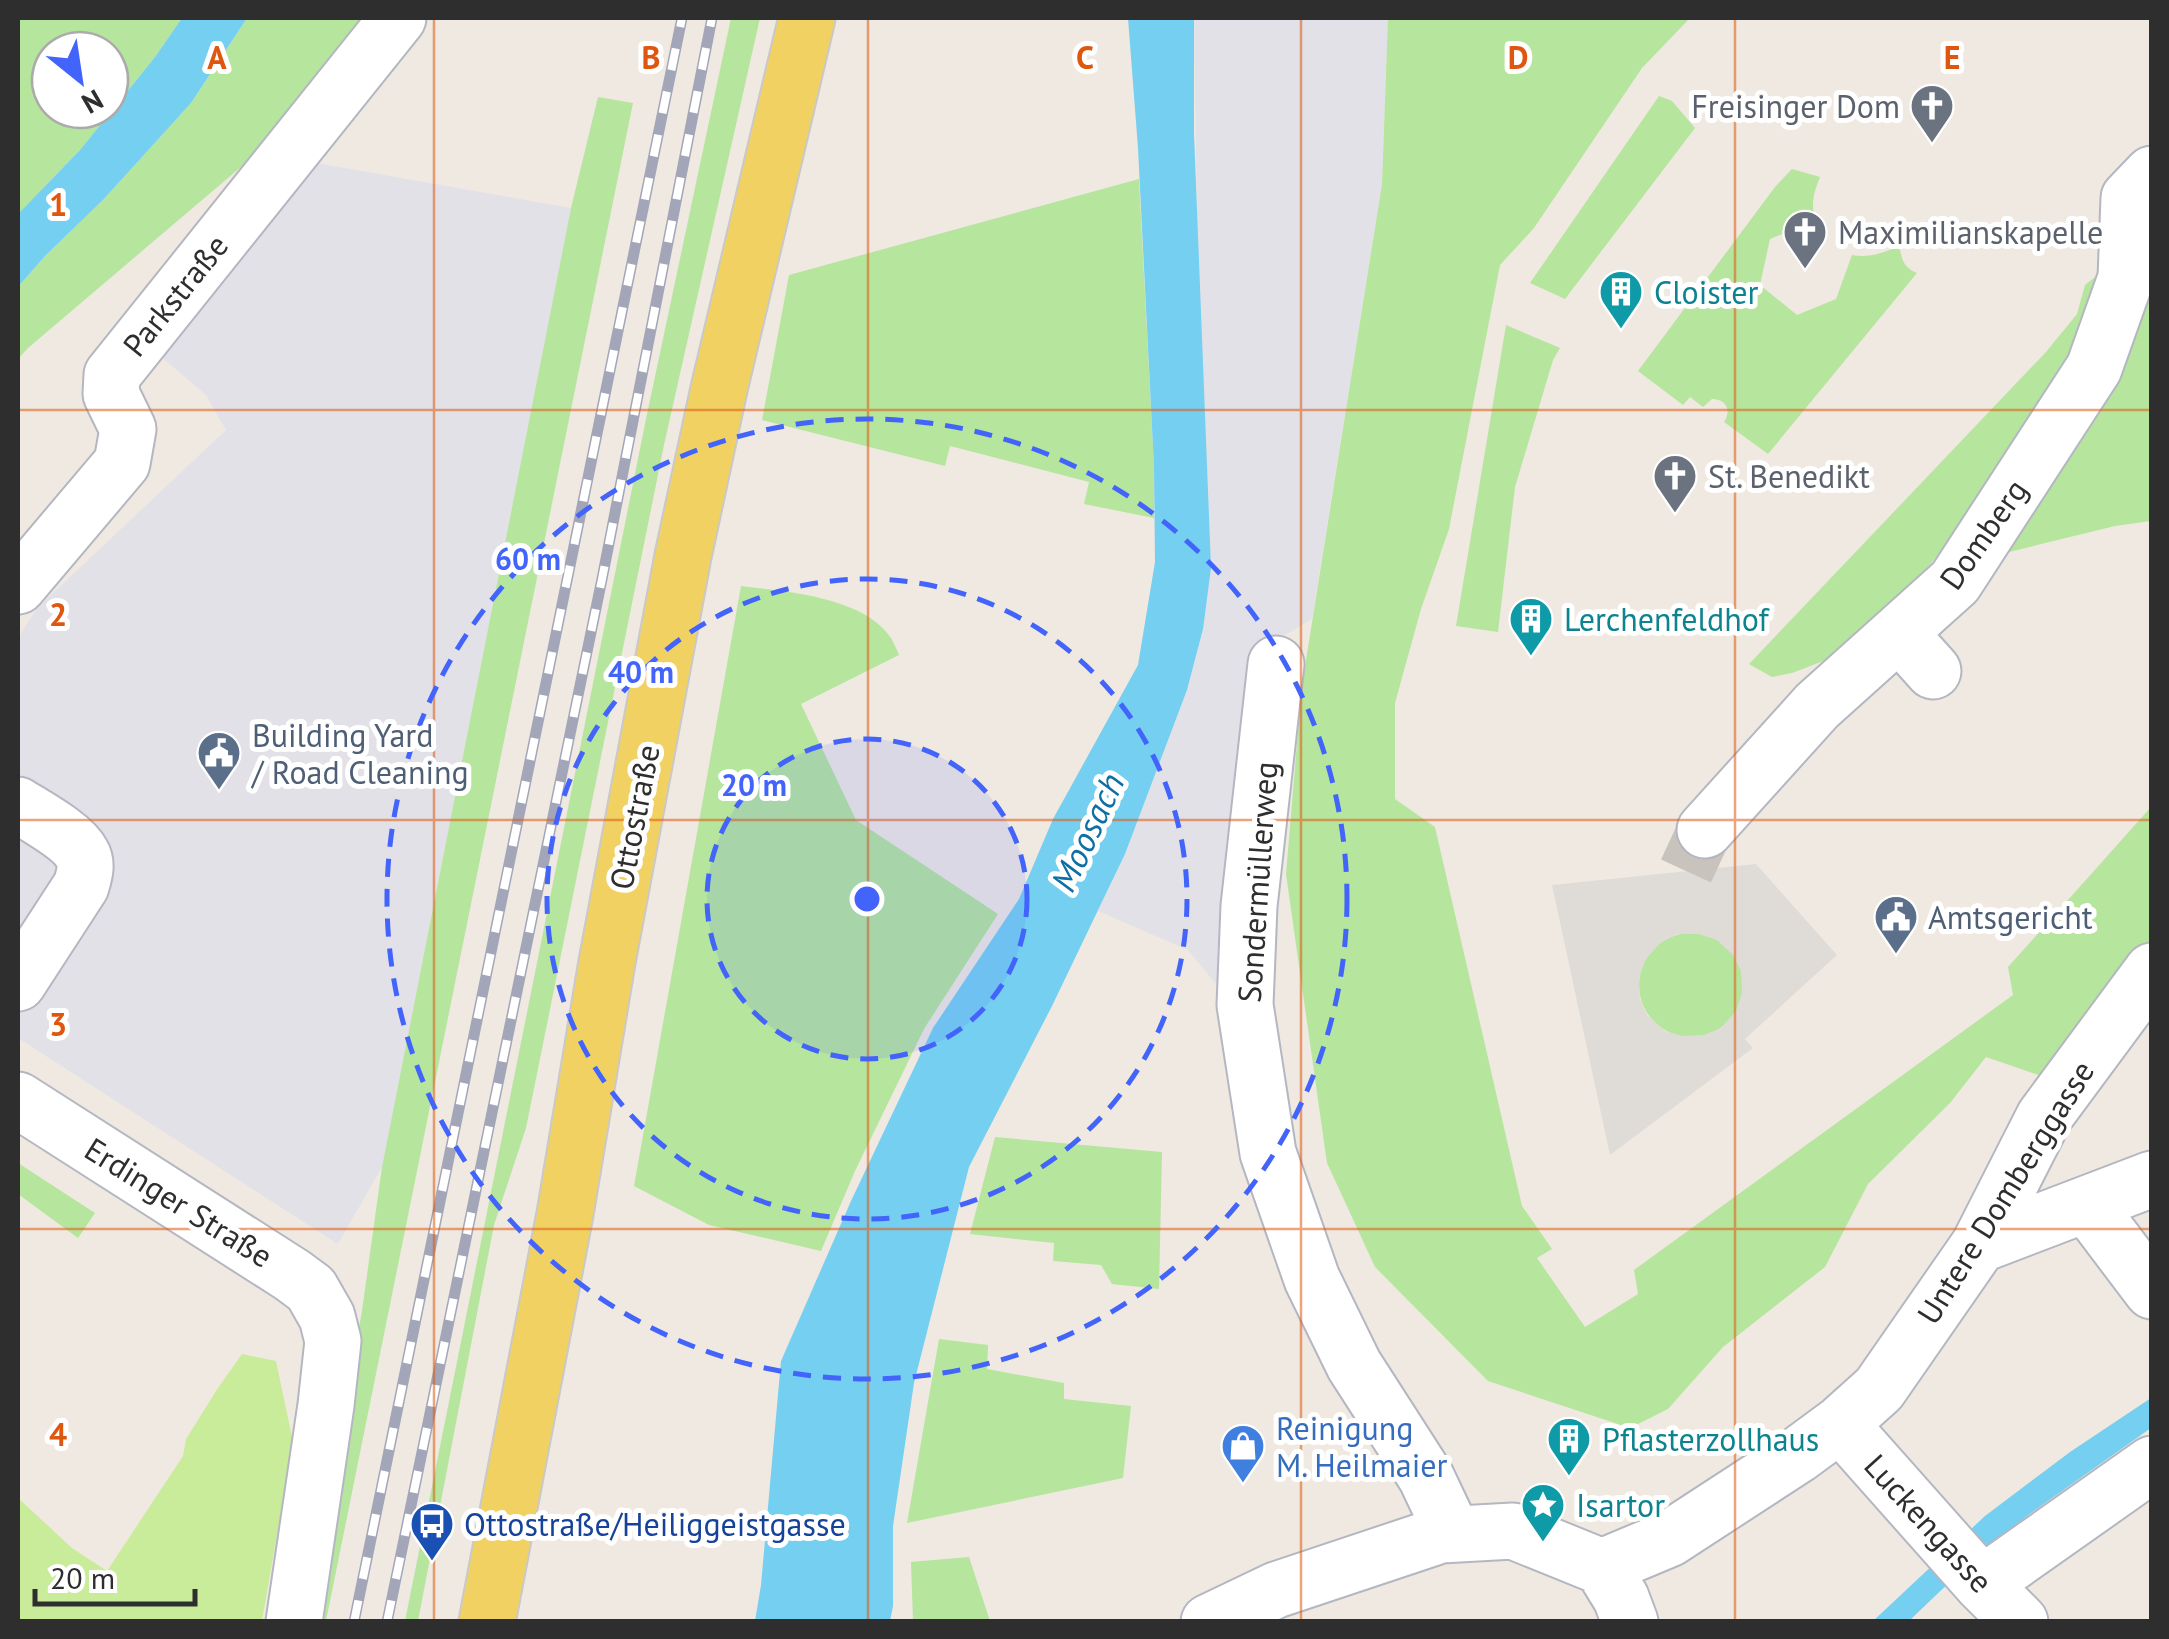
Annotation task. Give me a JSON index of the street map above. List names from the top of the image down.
{
  "streets": {
    "main road": ["Ottostraße"],
    "street": [
      "Parkstraße",
      "Domberg",
      "Sondermüllerweg",
      "Untere Domberggasse",
      "Erdinger Straße",
      "Luckengasse"
    ]
  },
  "crossings": [
    ["Untere Domberggasse", "Luckengasse"]
  ],
  "water": ["Moosach"],
  "places": {
    "church": ["Freisinger Dom", "Maximilianskapelle", "St. Benedikt"],
    "building": ["Cloister", "Lerchenfeldhof", "Pflasterzollhaus"],
    "public building": ["Building Yard / Road Cleaning", "Amtsgericht"],
    "shop": ["Reinigung M. Heilmaier"],
    "place": ["Isartor"],
    "bus stop": ["Ottostraße/Heiliggeistgasse"]
  },
  "scale_bar": "20 m",
  "north": "bottom right",
  "grid": {
    "columns": [
      "A",
      "B",
      "C",
      "D",
      "E"
    ],
    "rows": [
      "1",
      "2",
      "3",
      "4"
    ]
  },
  "rings": ["60 m", "40 m", "20 m"]
}
